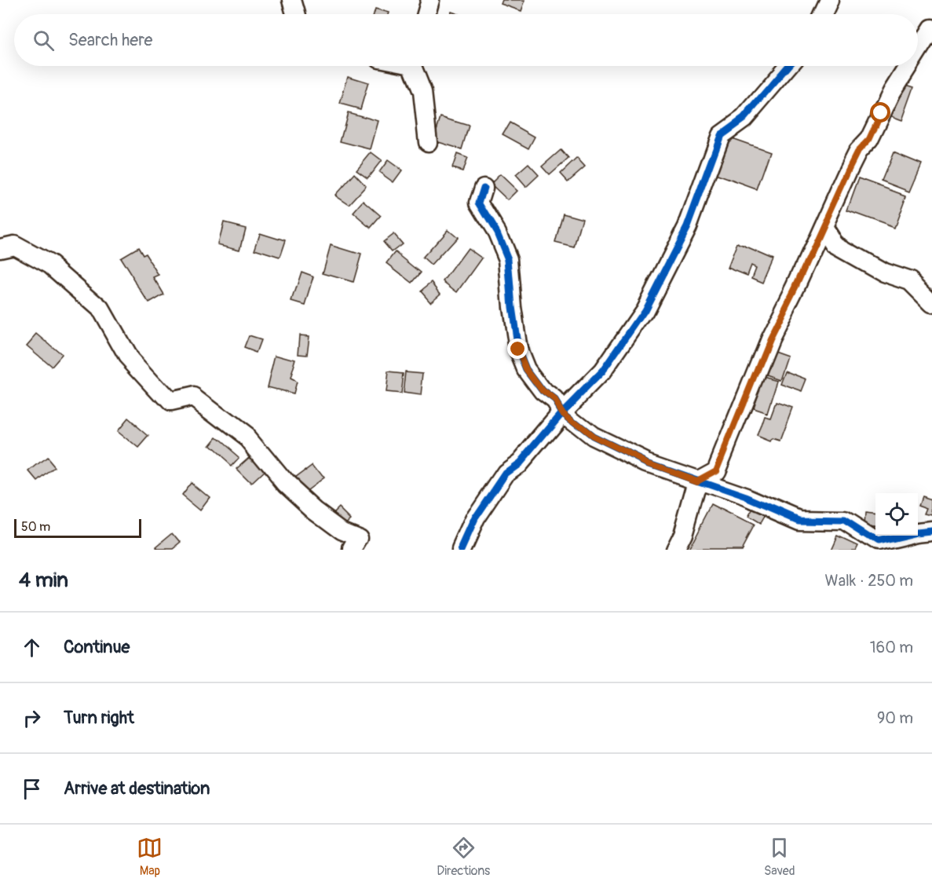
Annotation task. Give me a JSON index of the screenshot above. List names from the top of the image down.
{
  "scale_bar": "50 m",
  "page": {
    "search": "Search here",
    "scale": "50 m",
    "heading": ["4 min", "Walk · 250 m"],
    "list": [
      ["Continue", "160 m"],
      ["Turn right", "90 m"],
      "Arrive at destination"
    ],
    "nav": ["Map", "Directions", "Saved"]
  }
}
